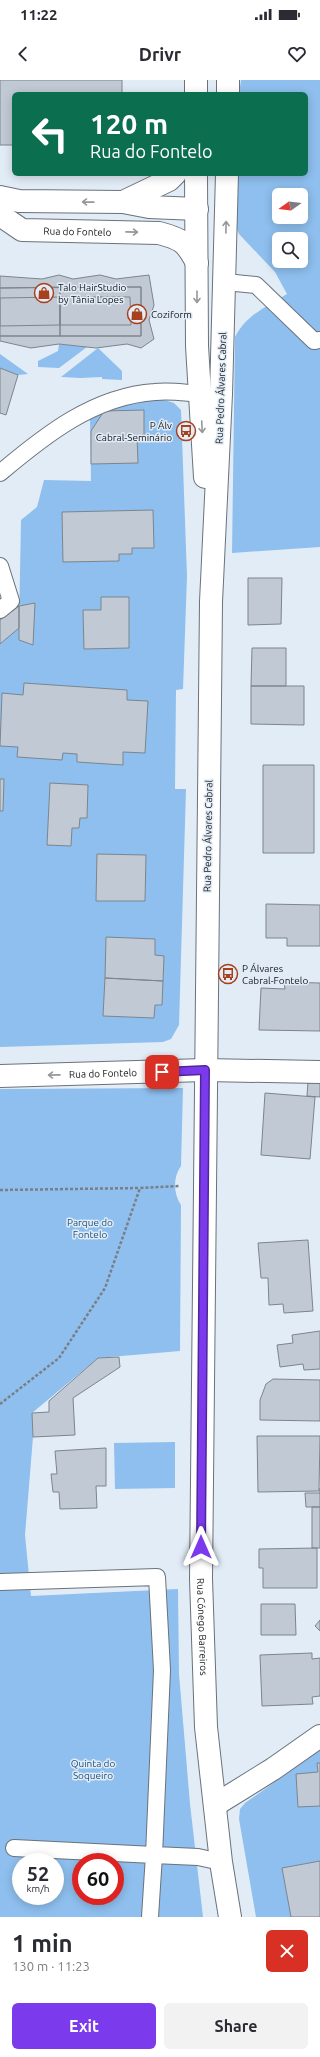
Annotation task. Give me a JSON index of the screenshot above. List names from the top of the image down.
{
  "streets": {
    "main road": ["Rua do Fontelo", "Rua Pedro Álvares Cabral", "Rua Cónego Barreiros"]
  },
  "crossings": [
    ["Rua do Fontelo", "Rua Pedro Álvares Cabral"],
    ["Rua do Fontelo", "Rua Cónego Barreiros"],
    ["Rua Pedro Álvares Cabral", "Rua Cónego Barreiros"]
  ],
  "parks": ["Parque do Fontelo", "Quinta do Soqueiro"],
  "places": {
    "shop": ["Talo HairStudio by Tânia Lopes", "Coziform"],
    "bus stop": ["P Álv Cabral-Seminário", "P Álvares Cabral-Fontelo"]
  },
  "north": "left",
  "page": {
    "status": "11:22",
    "header": "Drivr",
    "turn": ["120 m", "Rua do Fontelo"],
    "speed": "52 km/h",
    "limit": "60",
    "heading": ["1 min", "130 m · 11:23"],
    "buttons": ["Exit", "Share"]
  }
}
